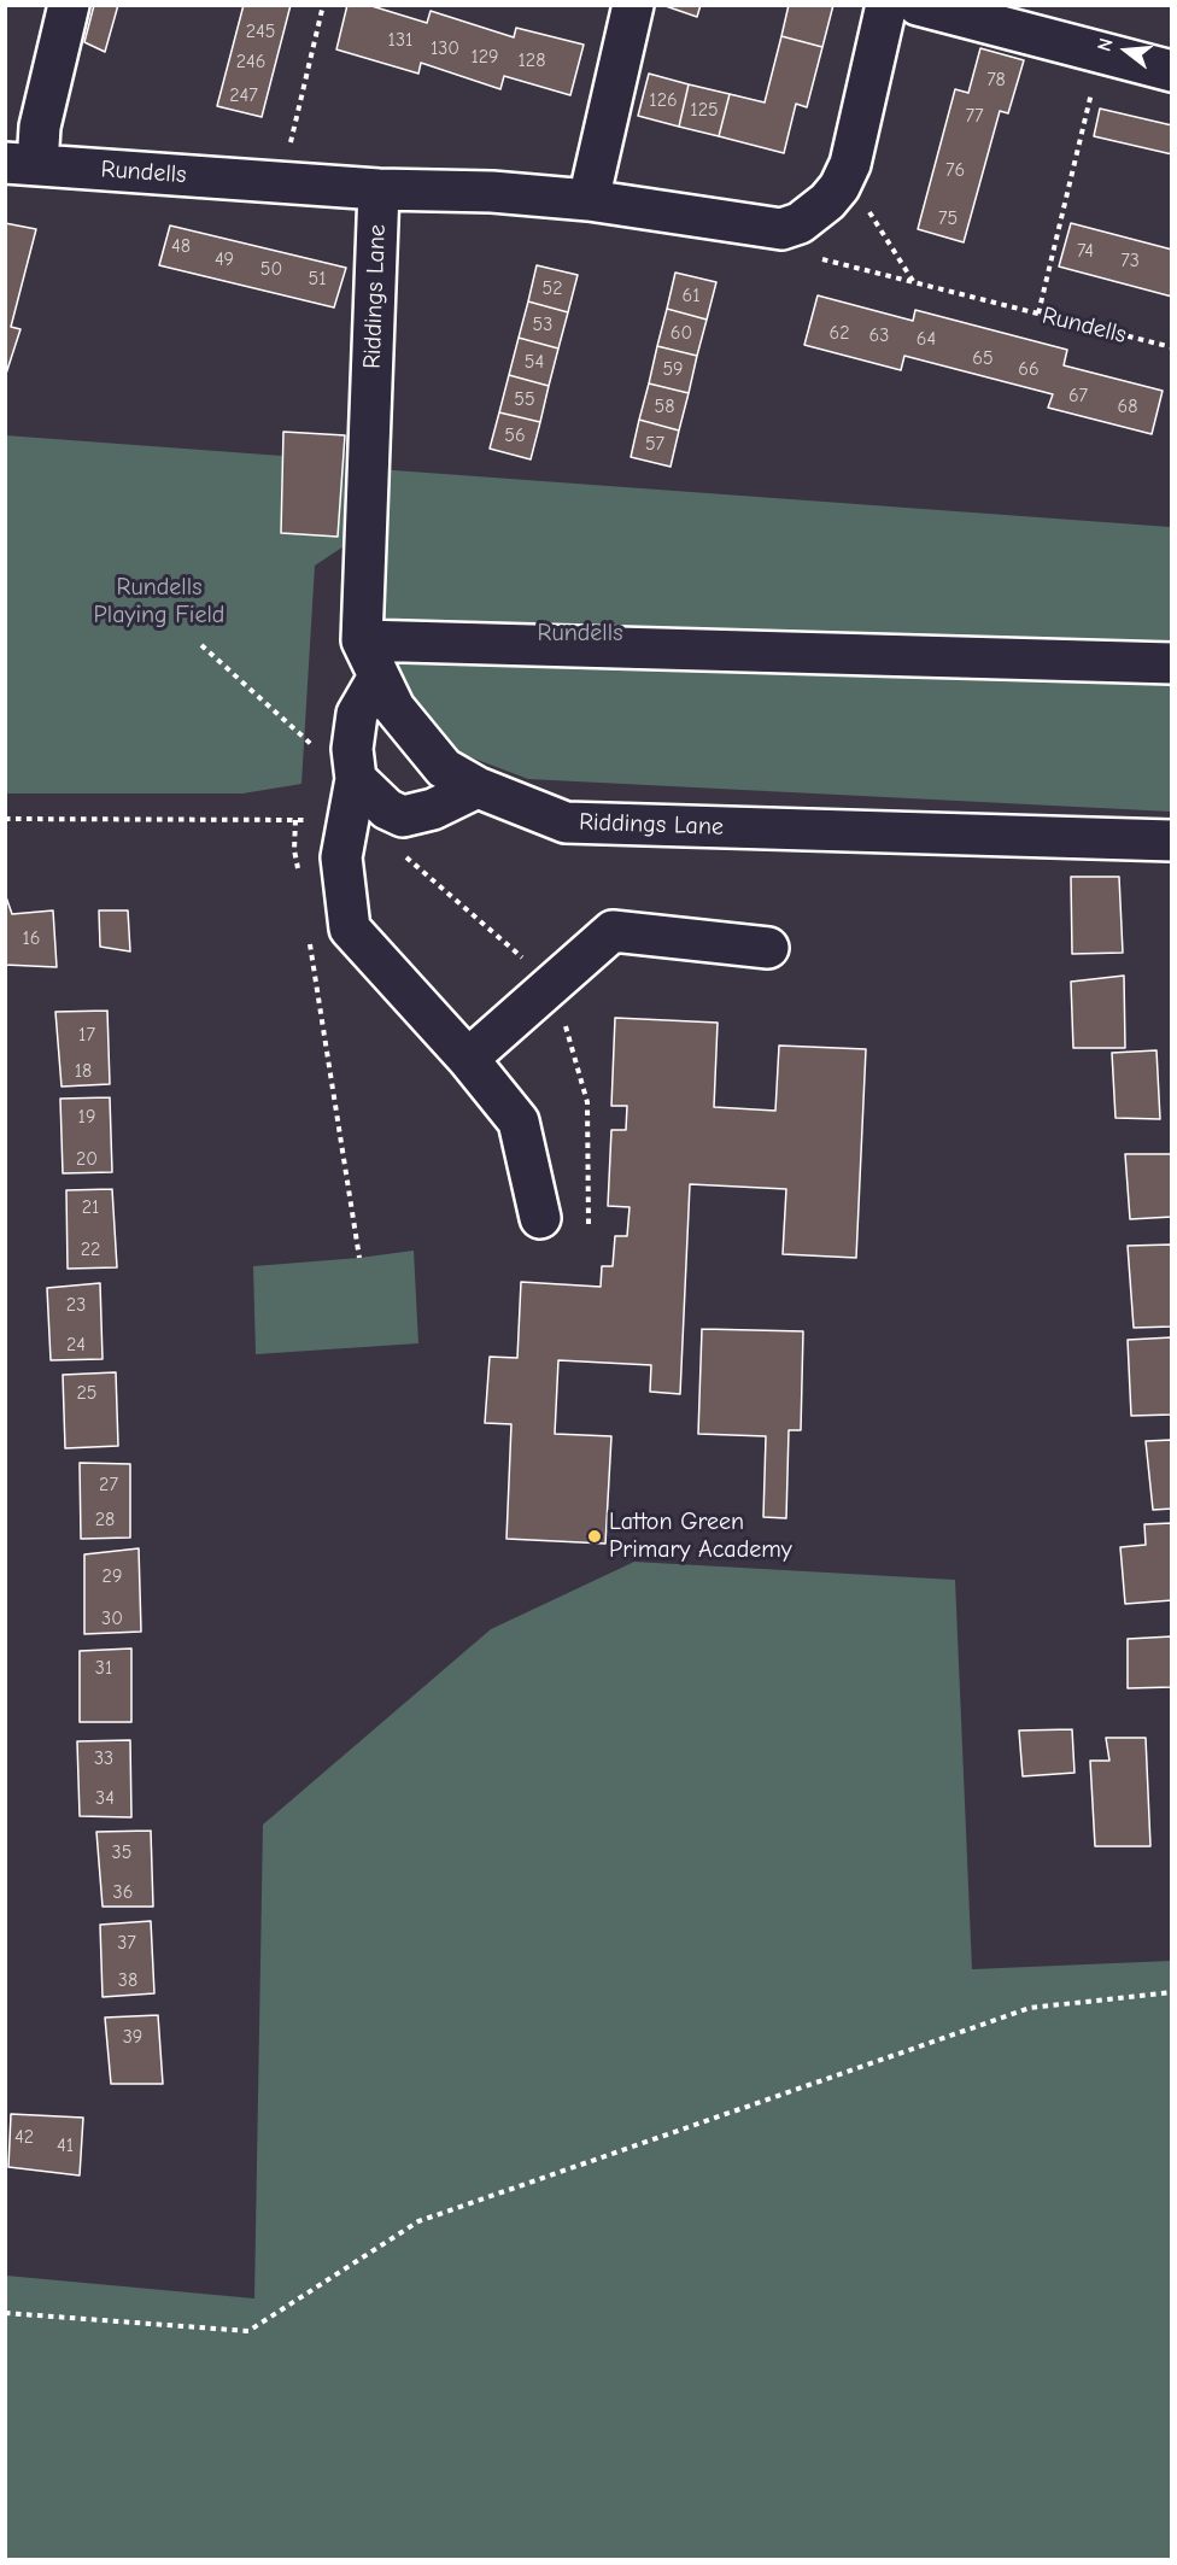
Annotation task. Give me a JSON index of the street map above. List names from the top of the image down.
{
  "streets": {
    "street": ["Rundells", "Riddings Lane"]
  },
  "crossings": [
    ["Rundells", "Riddings Lane"]
  ],
  "parks": ["Rundells Playing Field", "Rundells"],
  "places": ["Latton Green Primary Academy"],
  "house_numbers": [
    "245",
    "131",
    "130",
    "129",
    "128",
    "246",
    "78",
    "247",
    "126",
    "125",
    "77",
    "76",
    "75",
    "48",
    "74",
    "49",
    "73",
    "50",
    "51",
    "52",
    "61",
    "53",
    "60",
    "62",
    "63",
    "64",
    "65",
    "54",
    "59",
    "66",
    "67",
    "55",
    "58",
    "68",
    "56",
    "57",
    "16",
    "17",
    "18",
    "19",
    "20",
    "21",
    "22",
    "23",
    "24",
    "25",
    "27",
    "28",
    "29",
    "30",
    "31",
    "33",
    "34",
    "35",
    "36",
    "37",
    "38",
    "39",
    "42",
    "41"
  ],
  "north": "left"
}
